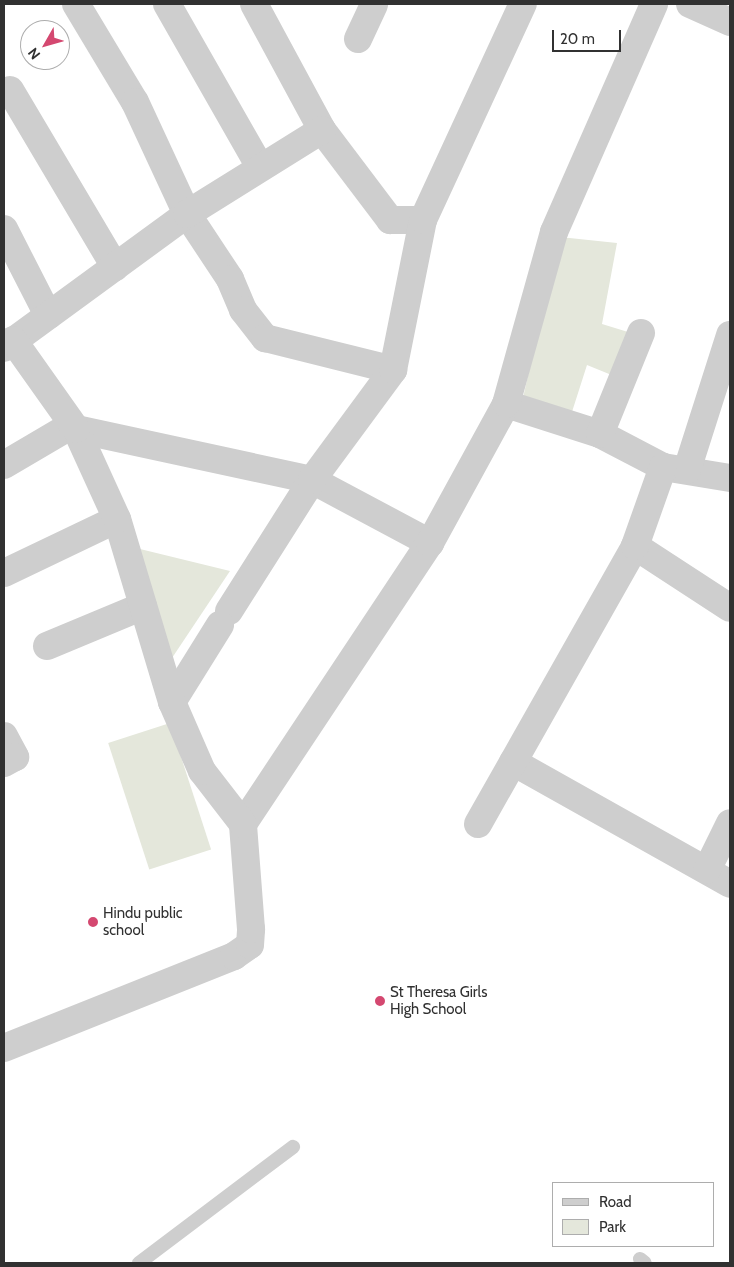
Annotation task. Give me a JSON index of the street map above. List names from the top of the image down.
{
  "places": ["Hindu public school", "St Theresa Girls High School"],
  "legend": ["Road", "Park"],
  "scale_bar": "20 m",
  "north": "bottom left"
}
